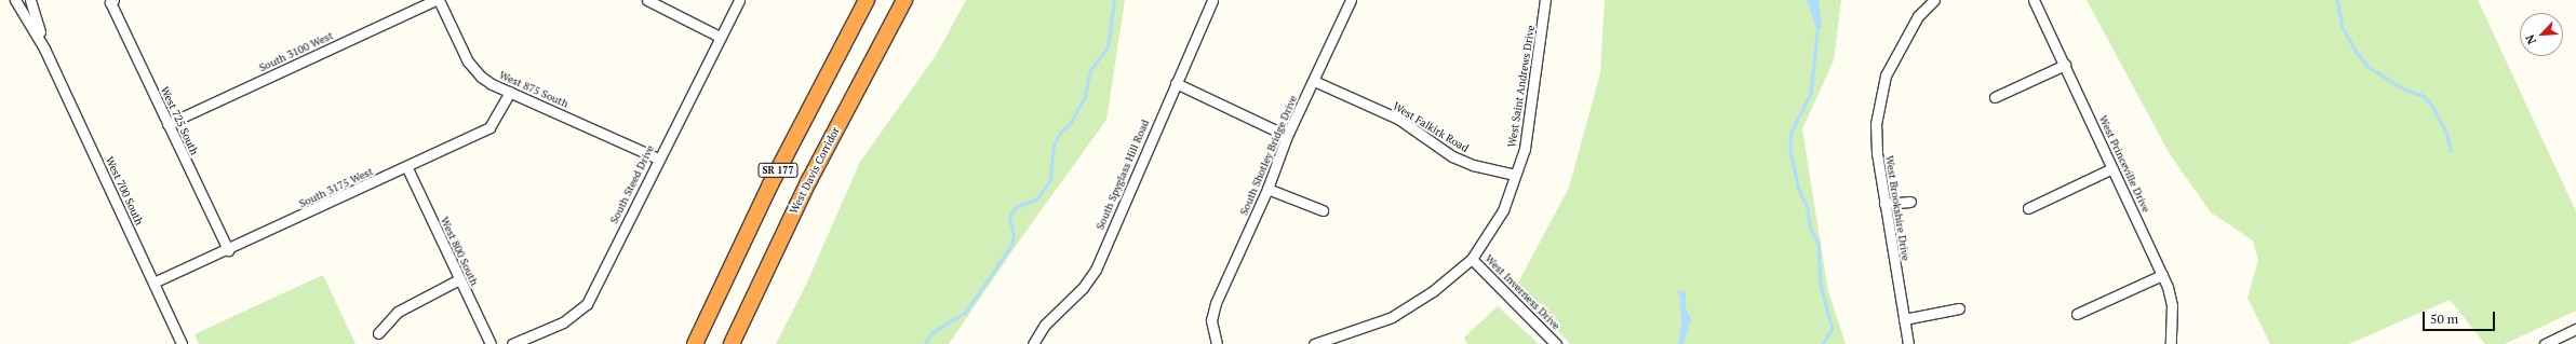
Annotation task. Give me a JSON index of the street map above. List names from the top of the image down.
{
  "streets": {
    "highway": ["SR 177", "West Davis Corridor"],
    "street": [
      "South 3100 West",
      "West Saint Andrews Drive",
      "West 875 South",
      "West 725 South",
      "West Falkirk Road",
      "South Shotley Bridge Drive",
      "West Princeville Drive",
      "South Spyglass Hill Road",
      "South Steed Drive",
      "South 3175 West",
      "West 700 South",
      "West Brookshire Drive",
      "West 800 South",
      "West Inverness Drive"
    ]
  },
  "crossings": [
    ["South 3100 West", "West 875 South"],
    ["South 3100 West", "West 725 South"],
    ["West Saint Andrews Drive", "West Falkirk Road"],
    ["West Saint Andrews Drive", "West Inverness Drive"],
    ["West 875 South", "South Steed Drive"],
    ["West 875 South", "South 3175 West"],
    ["West 725 South", "South 3175 West"],
    ["West Falkirk Road", "South Shotley Bridge Drive"],
    ["South 3175 West", "West 700 South"],
    ["South 3175 West", "West 800 South"]
  ],
  "scale_bar": "50 m",
  "north": "bottom left"
}
